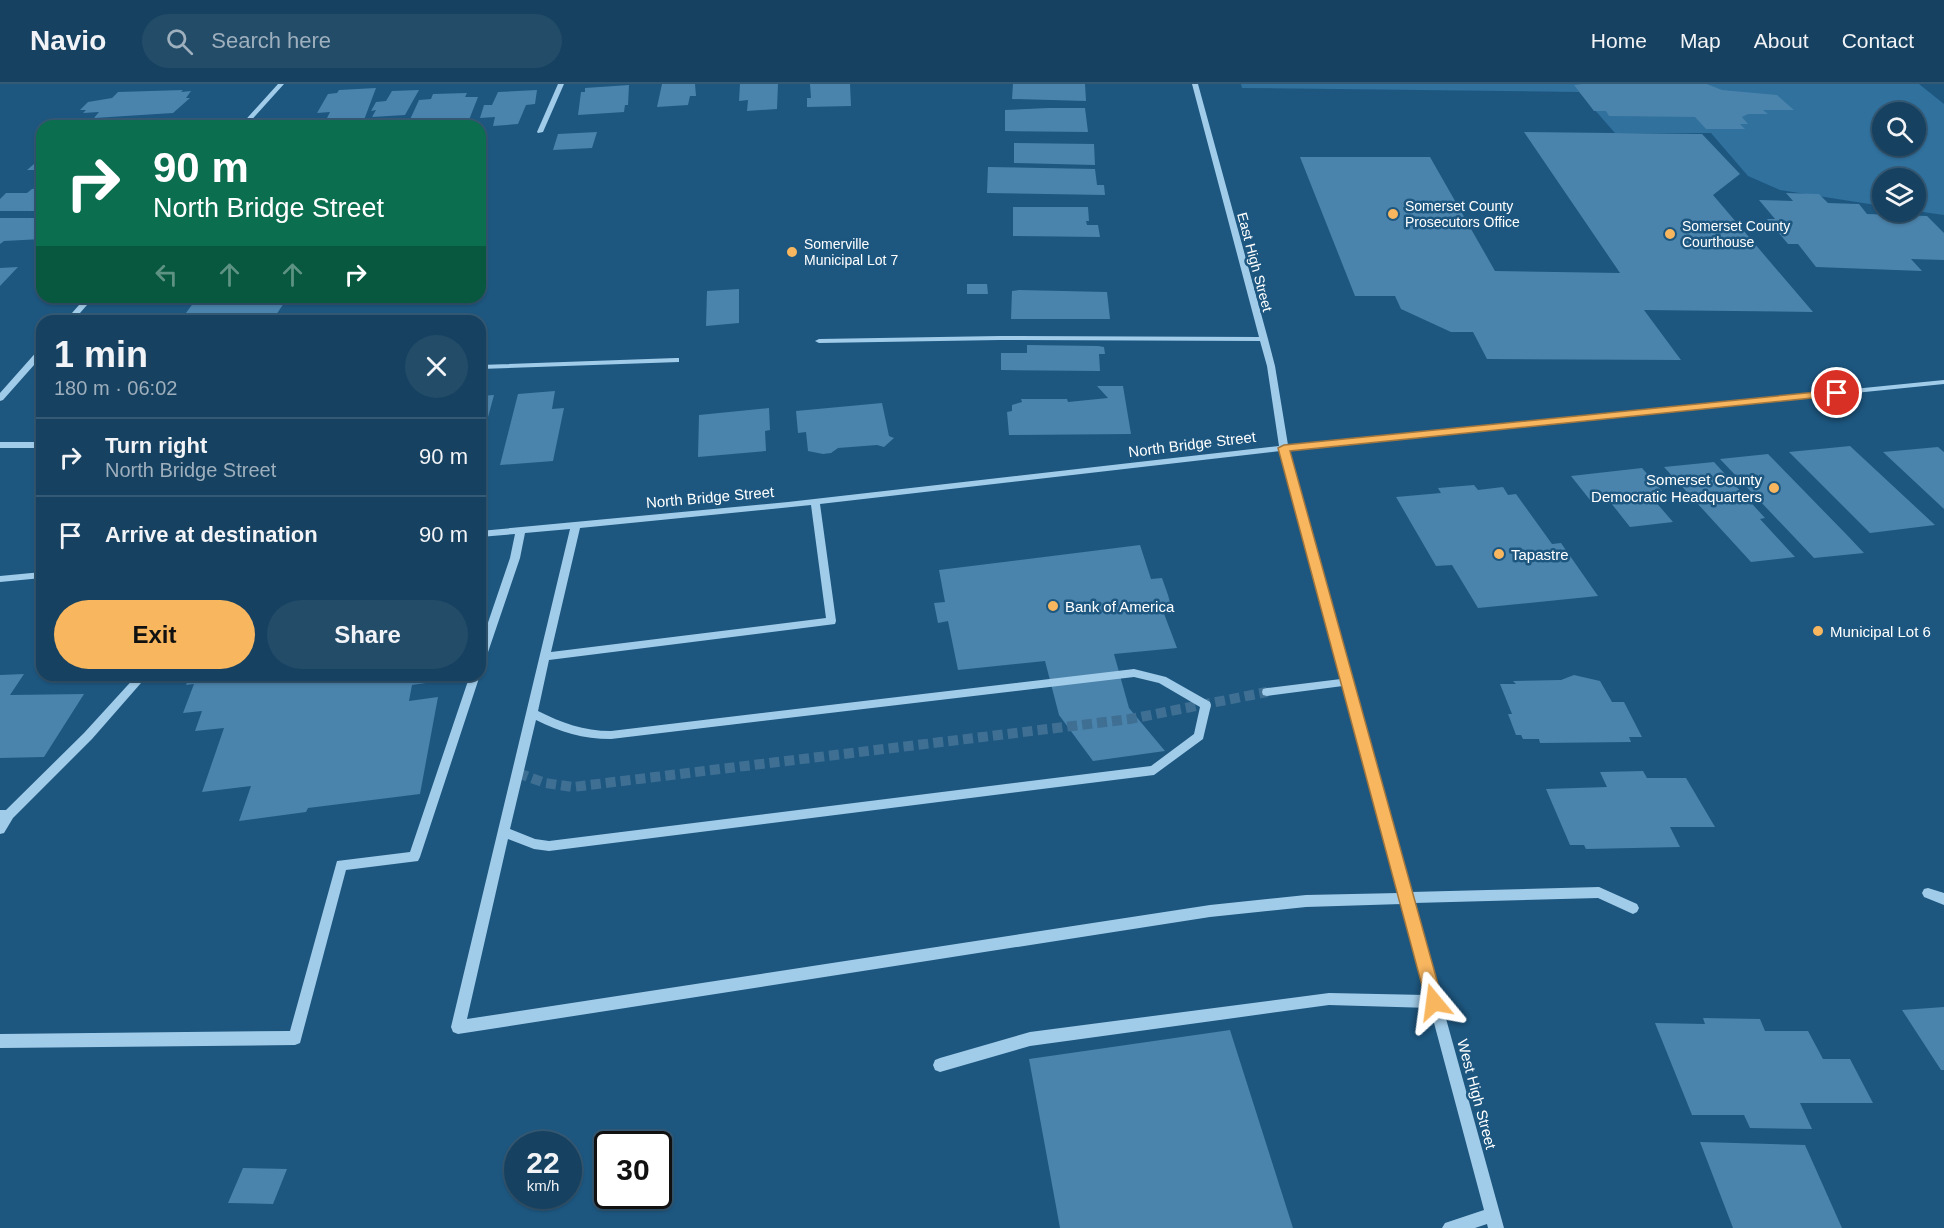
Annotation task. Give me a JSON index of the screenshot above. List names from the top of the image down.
{
  "streets": {
    "street": ["East High Street", "North Bridge Street", "West High Street"]
  },
  "crossings": [
    ["East High Street", "North Bridge Street"],
    ["East High Street", "West High Street"],
    ["North Bridge Street", "West High Street"]
  ],
  "places": [
    "Somerset County Prosecutors Office",
    "Somerset County Courthouse",
    "Somerville Municipal Lot 7",
    "Somerset County Democratic Headquarters",
    "Tapastre",
    "Bank of America",
    "Municipal Lot 6"
  ],
  "page": {
    "header": "Navio",
    "search": "Search here",
    "nav": [
      "Home",
      "Map",
      "About",
      "Contact"
    ],
    "turn": ["90 m", "North Bridge Street"],
    "heading": ["1 min", "180 m · 06:02"],
    "list": [
      {
        "name": "Turn right",
        "note": "North Bridge Street",
        "value": "90 m"
      },
      {
        "name": "Arrive at destination",
        "value": "90 m"
      }
    ],
    "buttons": ["Exit", "Share"],
    "speed": "22 km/h",
    "limit": "30"
  }
}
